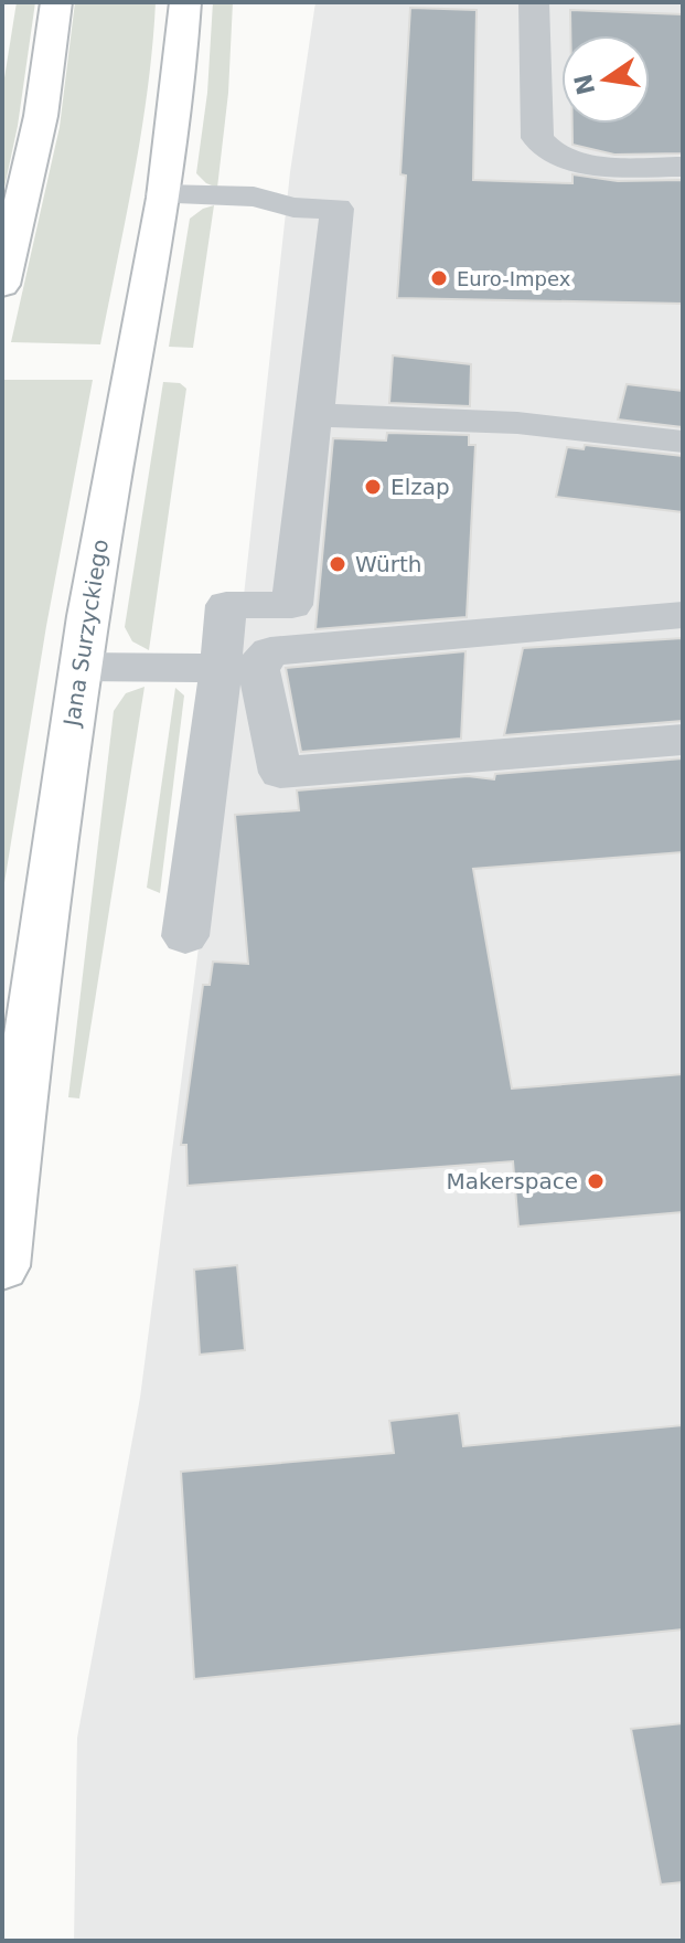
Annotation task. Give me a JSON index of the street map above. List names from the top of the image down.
{
  "streets": {
    "main road": ["Jana Surzyckiego"]
  },
  "places": [
    "Euro-Impex",
    "Elzap",
    "Würth",
    "Makerspace"
  ],
  "north": "left"
}
